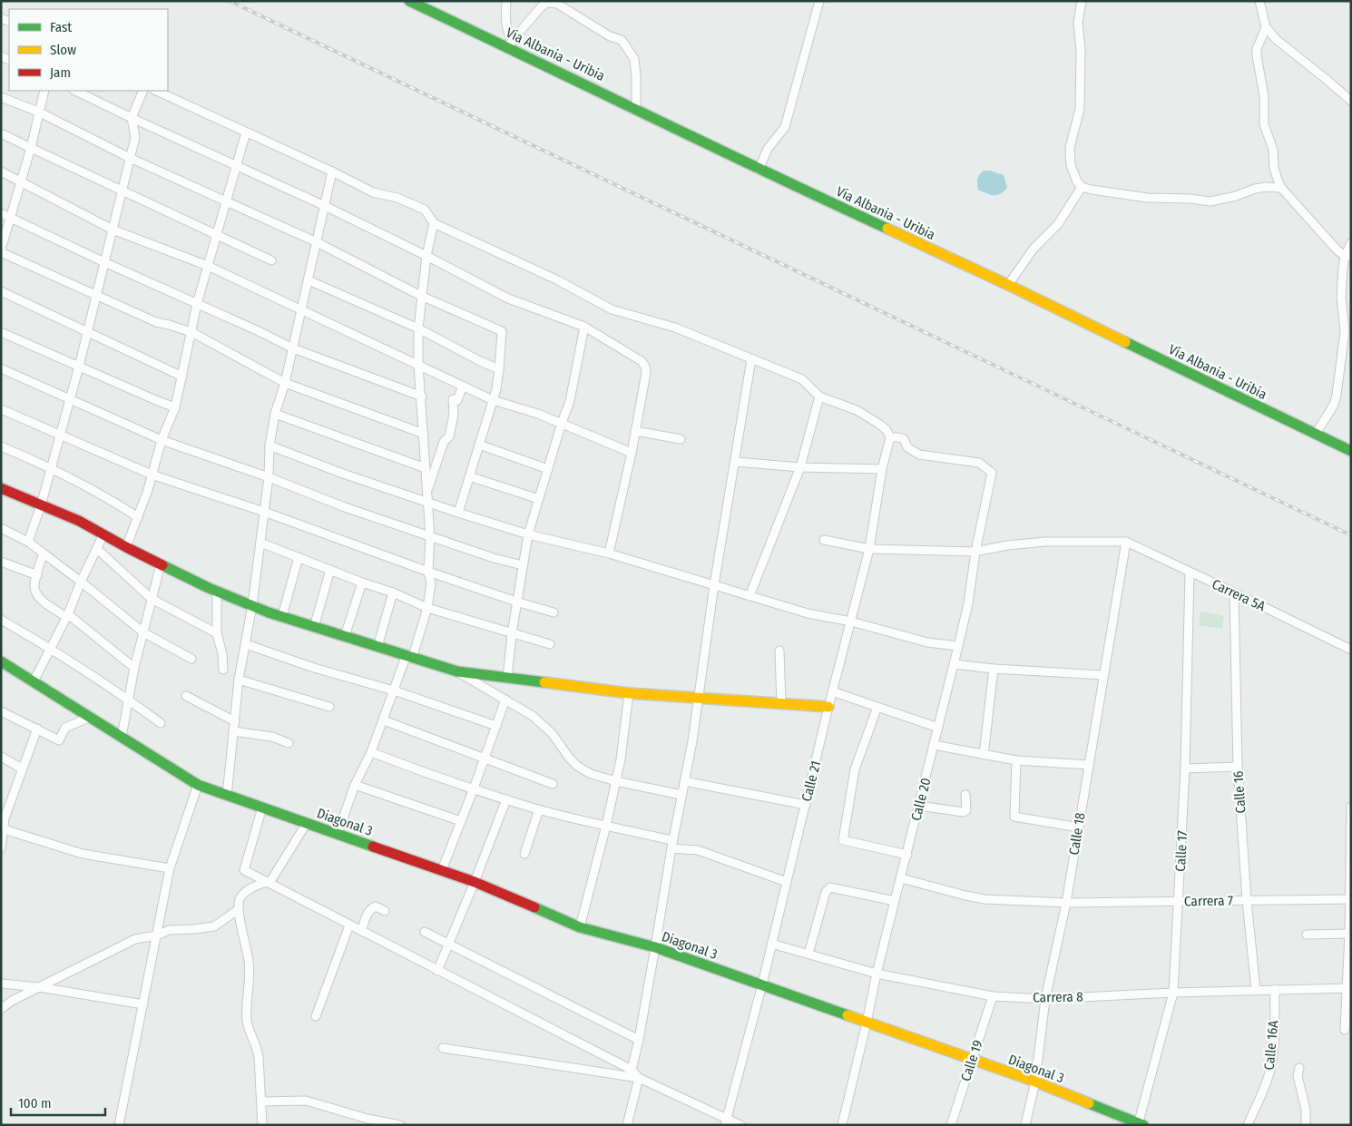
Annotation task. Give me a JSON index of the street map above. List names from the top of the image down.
{
  "streets": {
    "street": [
      "Vía Albania - Uribia",
      "Carrera 5A",
      "Calle 21",
      "Calle 16",
      "Calle 20",
      "Diagonal 3",
      "Calle 18",
      "Calle 17",
      "Carrera 7",
      "Carrera 8",
      "Calle 16A",
      "Calle 19"
    ]
  },
  "crossings": [
    ["Carrera 5A", "Calle 16"],
    ["Carrera 5A", "Calle 18"],
    ["Carrera 5A", "Calle 17"],
    ["Calle 21", "Calle 20"],
    ["Calle 21", "Diagonal 3"],
    ["Calle 21", "Carrera 8"],
    ["Calle 16", "Carrera 7"],
    ["Calle 16", "Carrera 8"],
    ["Calle 20", "Diagonal 3"],
    ["Calle 20", "Carrera 7"],
    ["Calle 20", "Carrera 8"],
    ["Diagonal 3", "Calle 18"],
    ["Diagonal 3", "Calle 17"],
    ["Diagonal 3", "Calle 19"],
    ["Calle 18", "Carrera 7"],
    ["Calle 18", "Carrera 8"],
    ["Calle 17", "Carrera 7"],
    ["Calle 17", "Carrera 8"],
    ["Carrera 8", "Calle 16A"],
    ["Carrera 8", "Calle 19"]
  ],
  "legend": ["Fast", "Slow", "Jam"],
  "scale_bar": "100 m"
}
